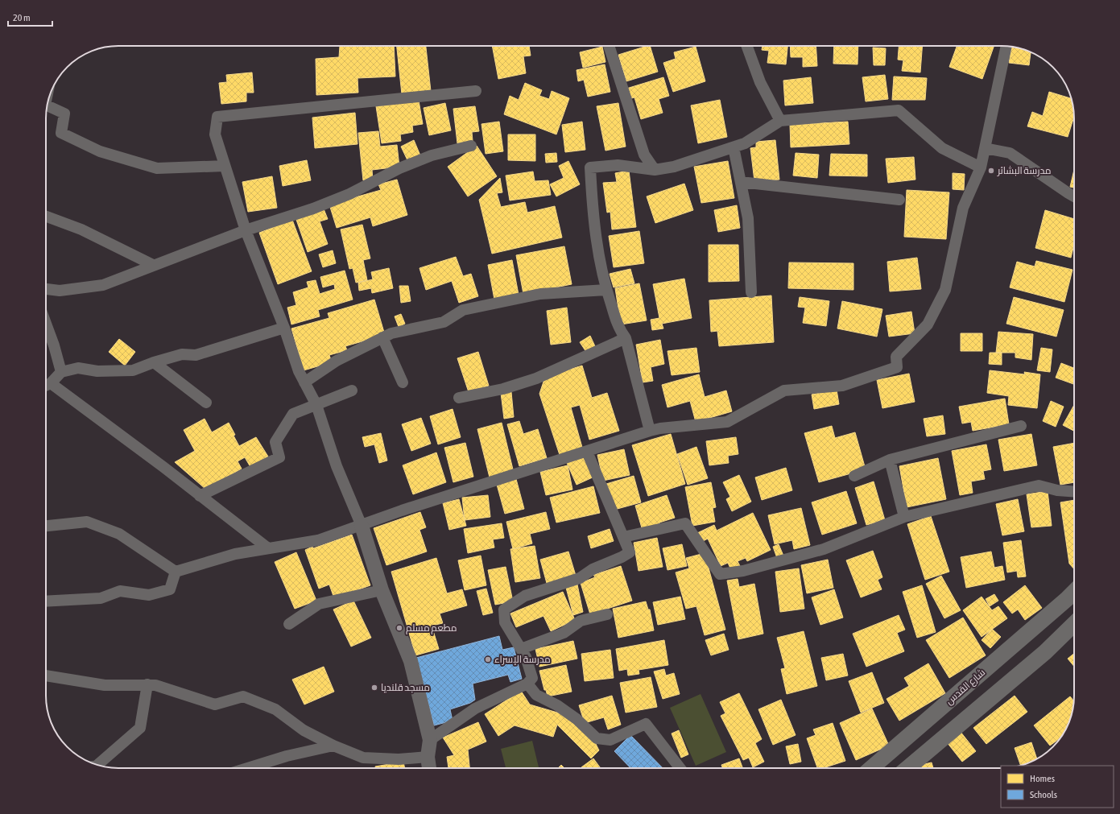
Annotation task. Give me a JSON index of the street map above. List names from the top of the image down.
{
  "streets": {
    "main road": ["شارع القدس"]
  },
  "places": [
    "مدرسة البشائر",
    "مطعم مسلم",
    "مدرسة الإسراء",
    "مسجد قلنديا"
  ],
  "legend": ["Homes", "Schools"],
  "scale_bar": "20 m"
}
